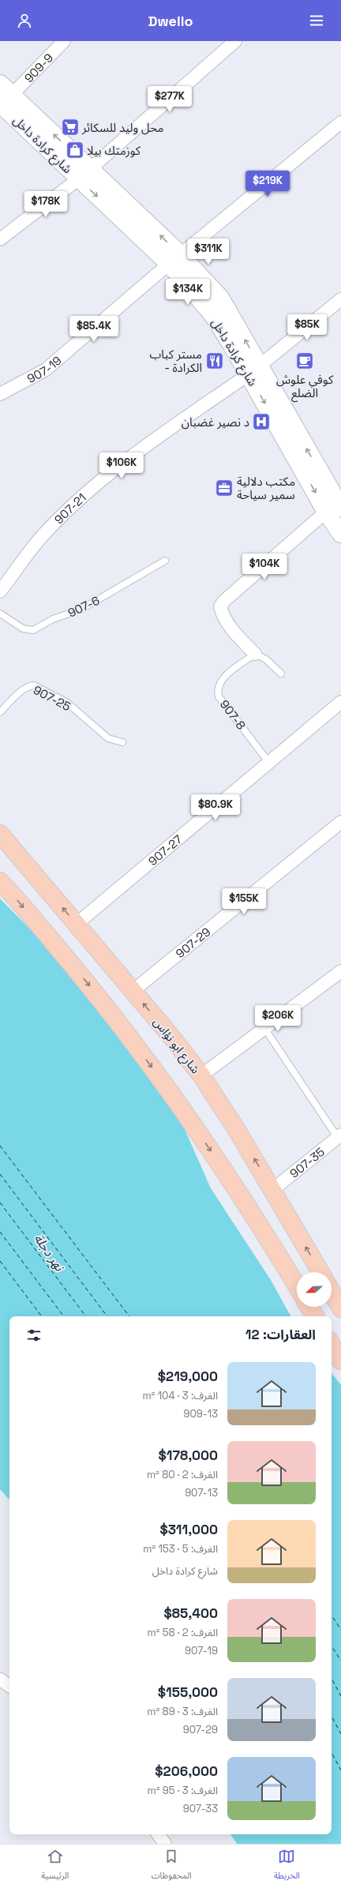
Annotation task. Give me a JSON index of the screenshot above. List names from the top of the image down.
{
  "streets": {
    "main road": ["شارع كرادة داخل", "شارع ابو نؤاس"],
    "street": [
      "909-9",
      "907-19",
      "907-21",
      "907-27",
      "907-29",
      "907-35"
    ],
    "lane": ["907-6", "907-25", "907-8"]
  },
  "crossings": [
    ["909-9", "شارع كرادة داخل"],
    ["شارع كرادة داخل", "907-19"],
    ["شارع كرادة داخل", "907-21"],
    ["907-8", "907-27"],
    ["907-27", "شارع ابو نؤاس"],
    ["907-29", "شارع ابو نؤاس"],
    ["شارع ابو نؤاس", "907-35"]
  ],
  "water": ["نهر دجلة"],
  "places": {
    "supermarket": ["محل وليد للسكائر"],
    "shop": ["كوزمتك بيلا"],
    "restaurant": ["مستر كباب - الكرادة"],
    "cafe": ["كوفي علوش الضلع"],
    "hospital": ["د نصير غضبان"],
    "office": ["مكتب دلالية سمير سياحة"]
  },
  "north": "left",
  "page": {
    "header": "Dwello",
    "price": [
      "$277K",
      "$219K",
      "$178K",
      "$311K",
      "$134K",
      "$85K",
      "$85.4K",
      "$106K",
      "$104K",
      "$80.9K",
      "$155K",
      "$206K"
    ],
    "heading": "العقارات: 12",
    "list": [
      {
        "name": "$219,000",
        "note": "الغرف: 3 · 104 m² · 909-13"
      },
      {
        "name": "$178,000",
        "note": "الغرف: 2 · 80 m² · 907-13"
      },
      {
        "name": "$311,000",
        "note": "الغرف: 5 · 153 m² · شارع كرادة داخل"
      },
      {
        "name": "$85,400",
        "note": "الغرف: 2 · 58 m² · 907-19"
      },
      {
        "name": "$155,000",
        "note": "الغرف: 3 · 89 m² · 907-29"
      },
      {
        "name": "$206,000",
        "note": "الغرف: 3 · 95 m² · 907-33"
      }
    ],
    "tabs": ["الخريطة", "المحفوظات", "الرئيسية"]
  }
}
